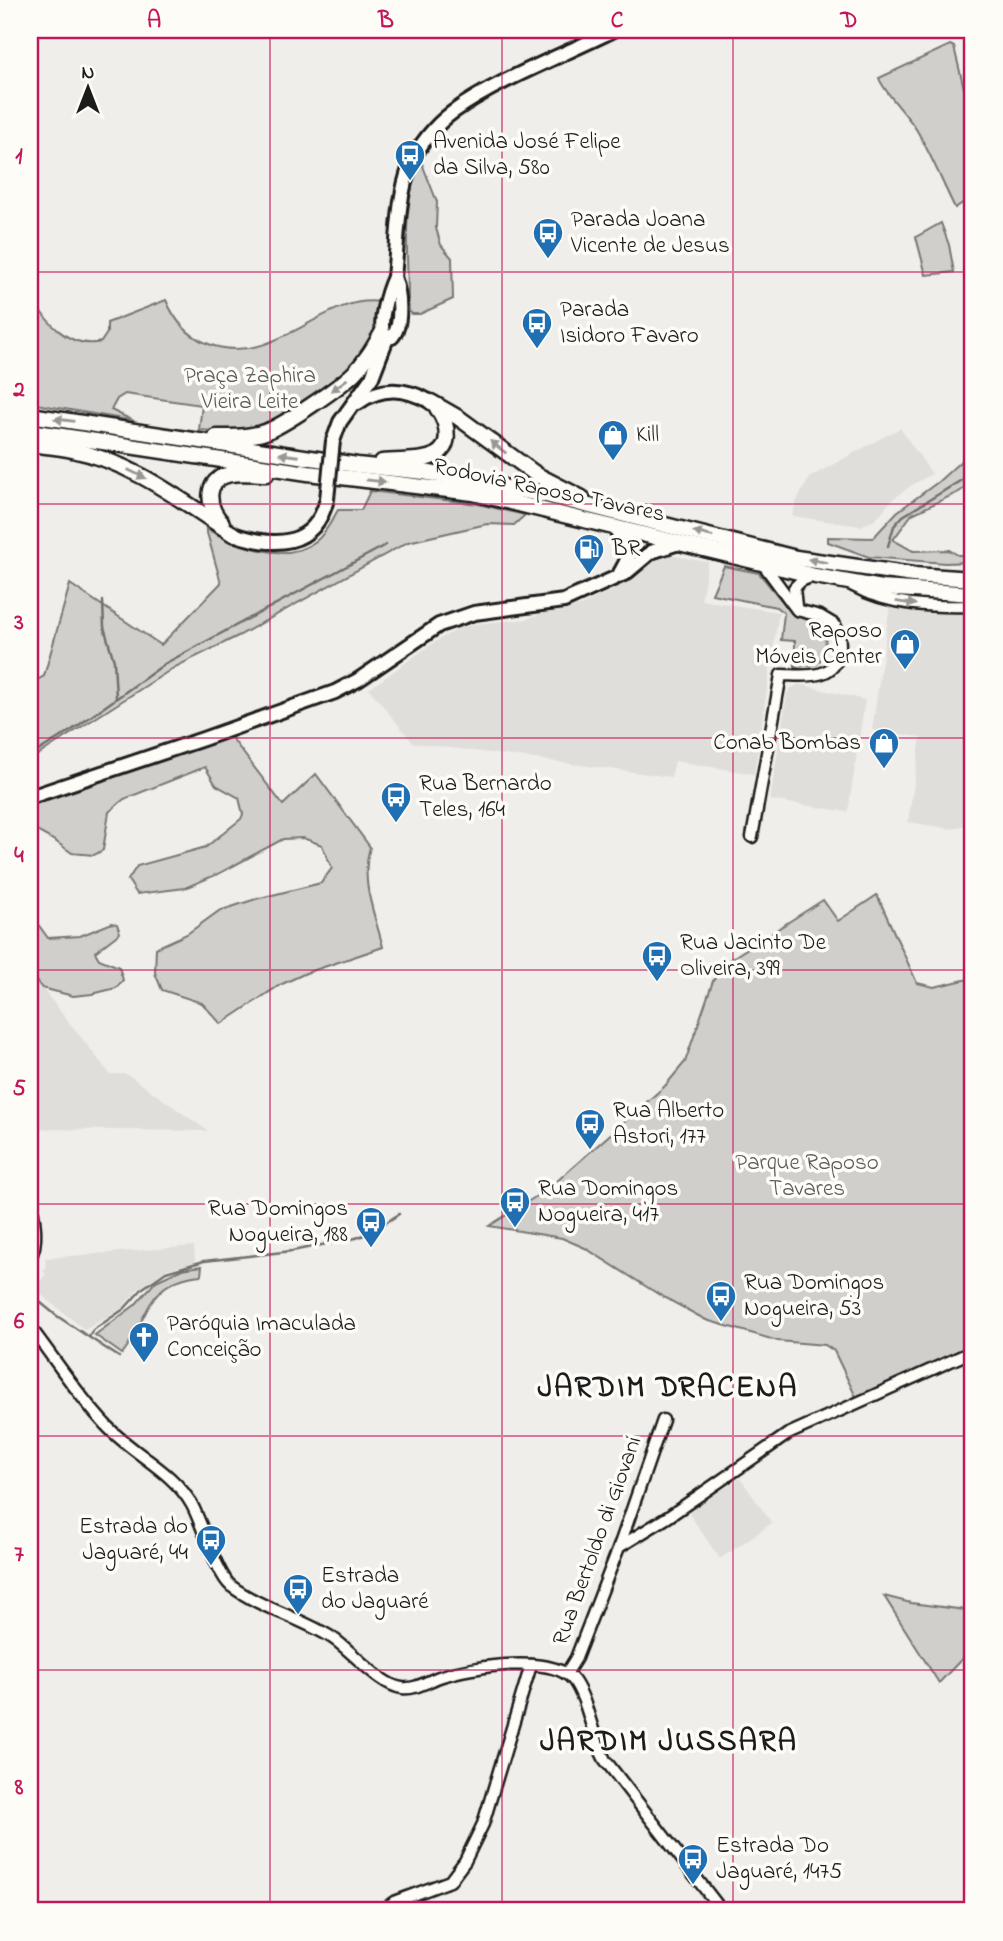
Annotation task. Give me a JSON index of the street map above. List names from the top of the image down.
{
  "streets": {
    "highway": ["Rodovia Raposo Tavares"],
    "street": ["Rua Bertoldo di Giovani"]
  },
  "districts": ["JARDIM DRACENA", "JARDIM JUSSARA"],
  "parks": ["Praça Zaphira Vieira Leite", "Parque Raposo Tavares"],
  "places": {
    "bus stop": [
      "Avenida José Felipe da Silva, 580",
      "Parada Joana Vicente de Jesus",
      "Parada Isidoro Favaro",
      "Rua Bernardo Teles, 164",
      "Rua Jacinto De Oliveira, 399",
      "Rua Alberto Astori, 177",
      "Rua Domingos Nogueira, 417",
      "Rua Domingos Nogueira, 188",
      "Rua Domingos Nogueira, 53",
      "Estrada do Jaguaré, 44",
      "Estrada do Jaguaré",
      "Estrada Do Jaguaré, 1475"
    ],
    "shop": ["Kill", "Raposo Móveis Center", "Conab Bombas"],
    "fuel station": ["BR"],
    "church": ["Paróquia Imaculada Conceição"]
  },
  "north": "top",
  "grid": {
    "columns": [
      "A",
      "B",
      "C",
      "D"
    ],
    "rows": [
      "1",
      "2",
      "3",
      "4",
      "5",
      "6",
      "7",
      "8"
    ]
  }
}
